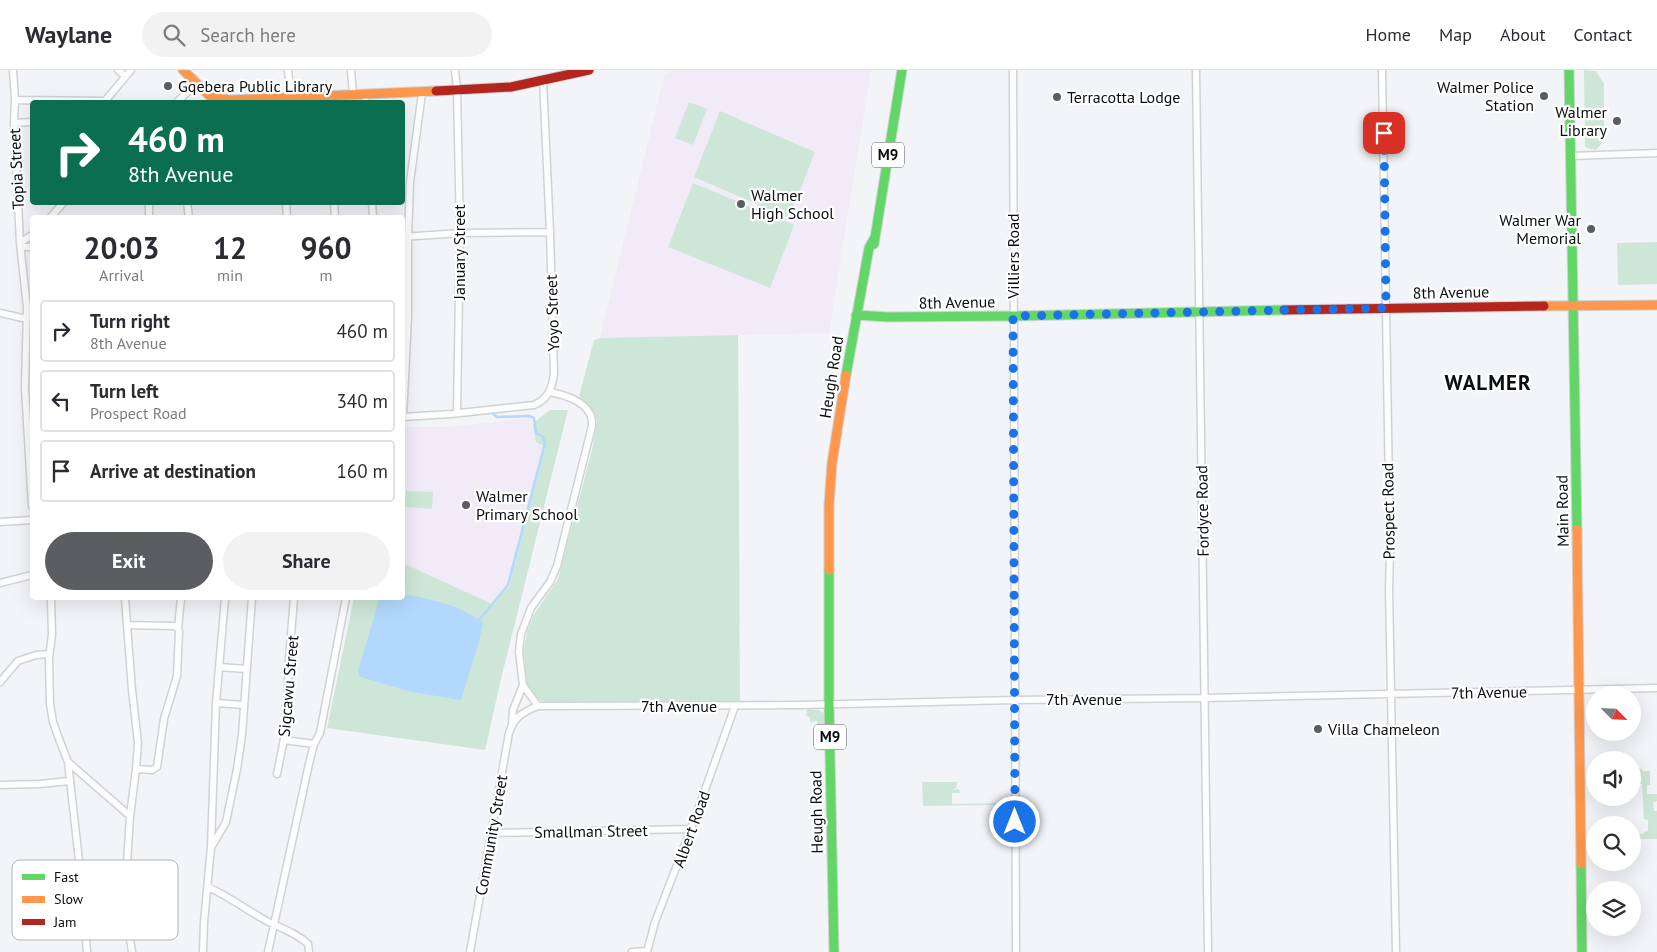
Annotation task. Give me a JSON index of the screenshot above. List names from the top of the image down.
{
  "streets": {
    "street": [
      "M9",
      "Topia Street",
      "January Street",
      "Villiers Road",
      "8th Avenue",
      "Yoyo Street",
      "Heugh Road",
      "Fordyce Road",
      "Prospect Road",
      "Main Road",
      "Sigcawu Street",
      "7th Avenue",
      "Albert Road",
      "Smallman Street",
      "Community Street"
    ]
  },
  "crossings": [
    ["Villiers Road", "8th Avenue"],
    ["Villiers Road", "7th Avenue"],
    ["8th Avenue", "Heugh Road"],
    ["8th Avenue", "Fordyce Road"],
    ["8th Avenue", "Prospect Road"],
    ["8th Avenue", "Main Road"],
    ["Heugh Road", "7th Avenue"],
    ["Fordyce Road", "7th Avenue"],
    ["Prospect Road", "7th Avenue"],
    ["Main Road", "7th Avenue"],
    ["7th Avenue", "Albert Road"],
    ["7th Avenue", "Community Street"],
    ["Albert Road", "Smallman Street"],
    ["Smallman Street", "Community Street"]
  ],
  "districts": ["WALMER"],
  "places": [
    "Gqebera Public Library",
    "Walmer Police Station",
    "Terracotta Lodge",
    "Walmer Library",
    "Walmer High School",
    "Walmer War Memorial",
    "Walmer Primary School",
    "Villa Chameleon"
  ],
  "legend": ["Fast", "Slow", "Jam"],
  "north": "bottom right",
  "page": {
    "header": "Waylane",
    "search": "Search here",
    "nav": [
      "Home",
      "Map",
      "About",
      "Contact"
    ],
    "turn": ["460 m", "8th Avenue"],
    "eta": [
      "20:03",
      "Arrival",
      "12",
      "min",
      "960",
      "m"
    ],
    "list": [
      {
        "name": "Turn right",
        "note": "8th Avenue",
        "value": "460 m"
      },
      {
        "name": "Turn left",
        "note": "Prospect Road",
        "value": "340 m"
      },
      {
        "name": "Arrive at destination",
        "value": "160 m"
      }
    ],
    "buttons": ["Exit", "Share"]
  }
}
